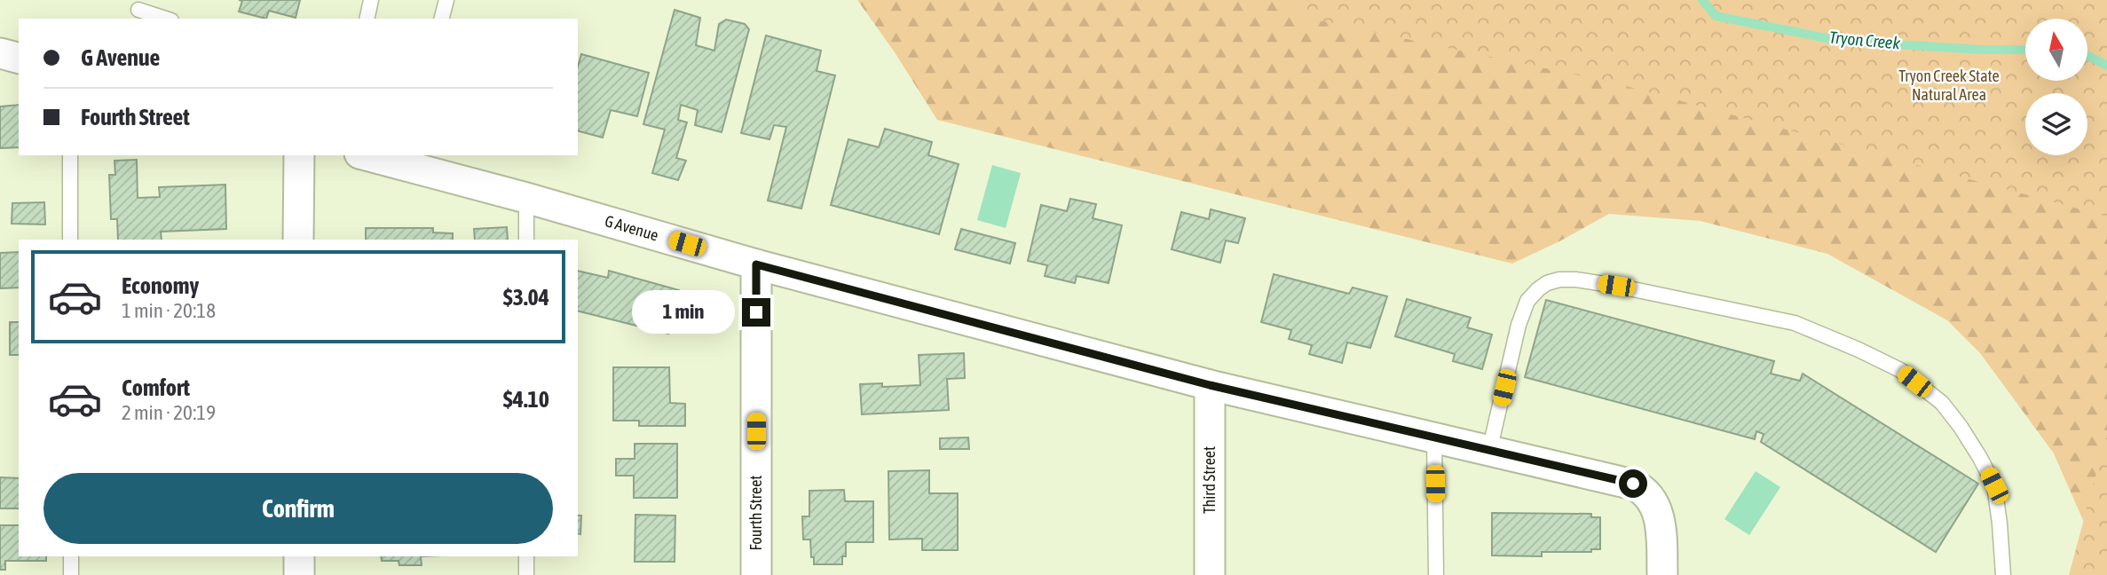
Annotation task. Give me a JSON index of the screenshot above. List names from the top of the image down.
{
  "streets": {
    "street": ["G Avenue", "Third Street", "Fourth Street"]
  },
  "crossings": [
    ["G Avenue", "Third Street"],
    ["G Avenue", "Fourth Street"]
  ],
  "water": ["Tryon Creek"],
  "parks": ["Tryon Creek State Natural Area"],
  "north": "top",
  "page": {
    "banner": ["G Avenue", "Fourth Street"],
    "list": [
      {
        "name": "Economy",
        "note": "1 min · 20:18",
        "value": "$3.04"
      },
      {
        "name": "Comfort",
        "note": "2 min · 20:19",
        "value": "$4.10"
      }
    ],
    "bubble": "1 min",
    "buttons": "Confirm"
  }
}
